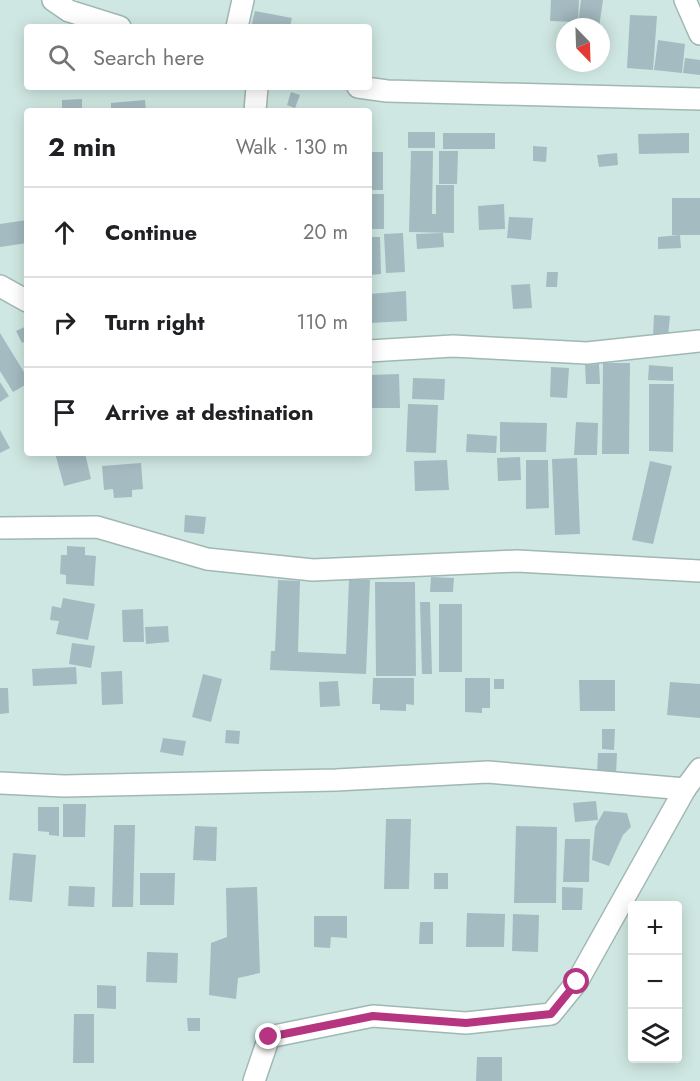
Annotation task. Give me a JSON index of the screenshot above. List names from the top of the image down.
{
  "north": "bottom right",
  "page": {
    "search": "Search here",
    "heading": ["2 min", "Walk · 130 m"],
    "list": [
      ["Continue", "20 m"],
      ["Turn right", "110 m"],
      "Arrive at destination"
    ],
    "map_buttons": ["+", "−"]
  }
}
